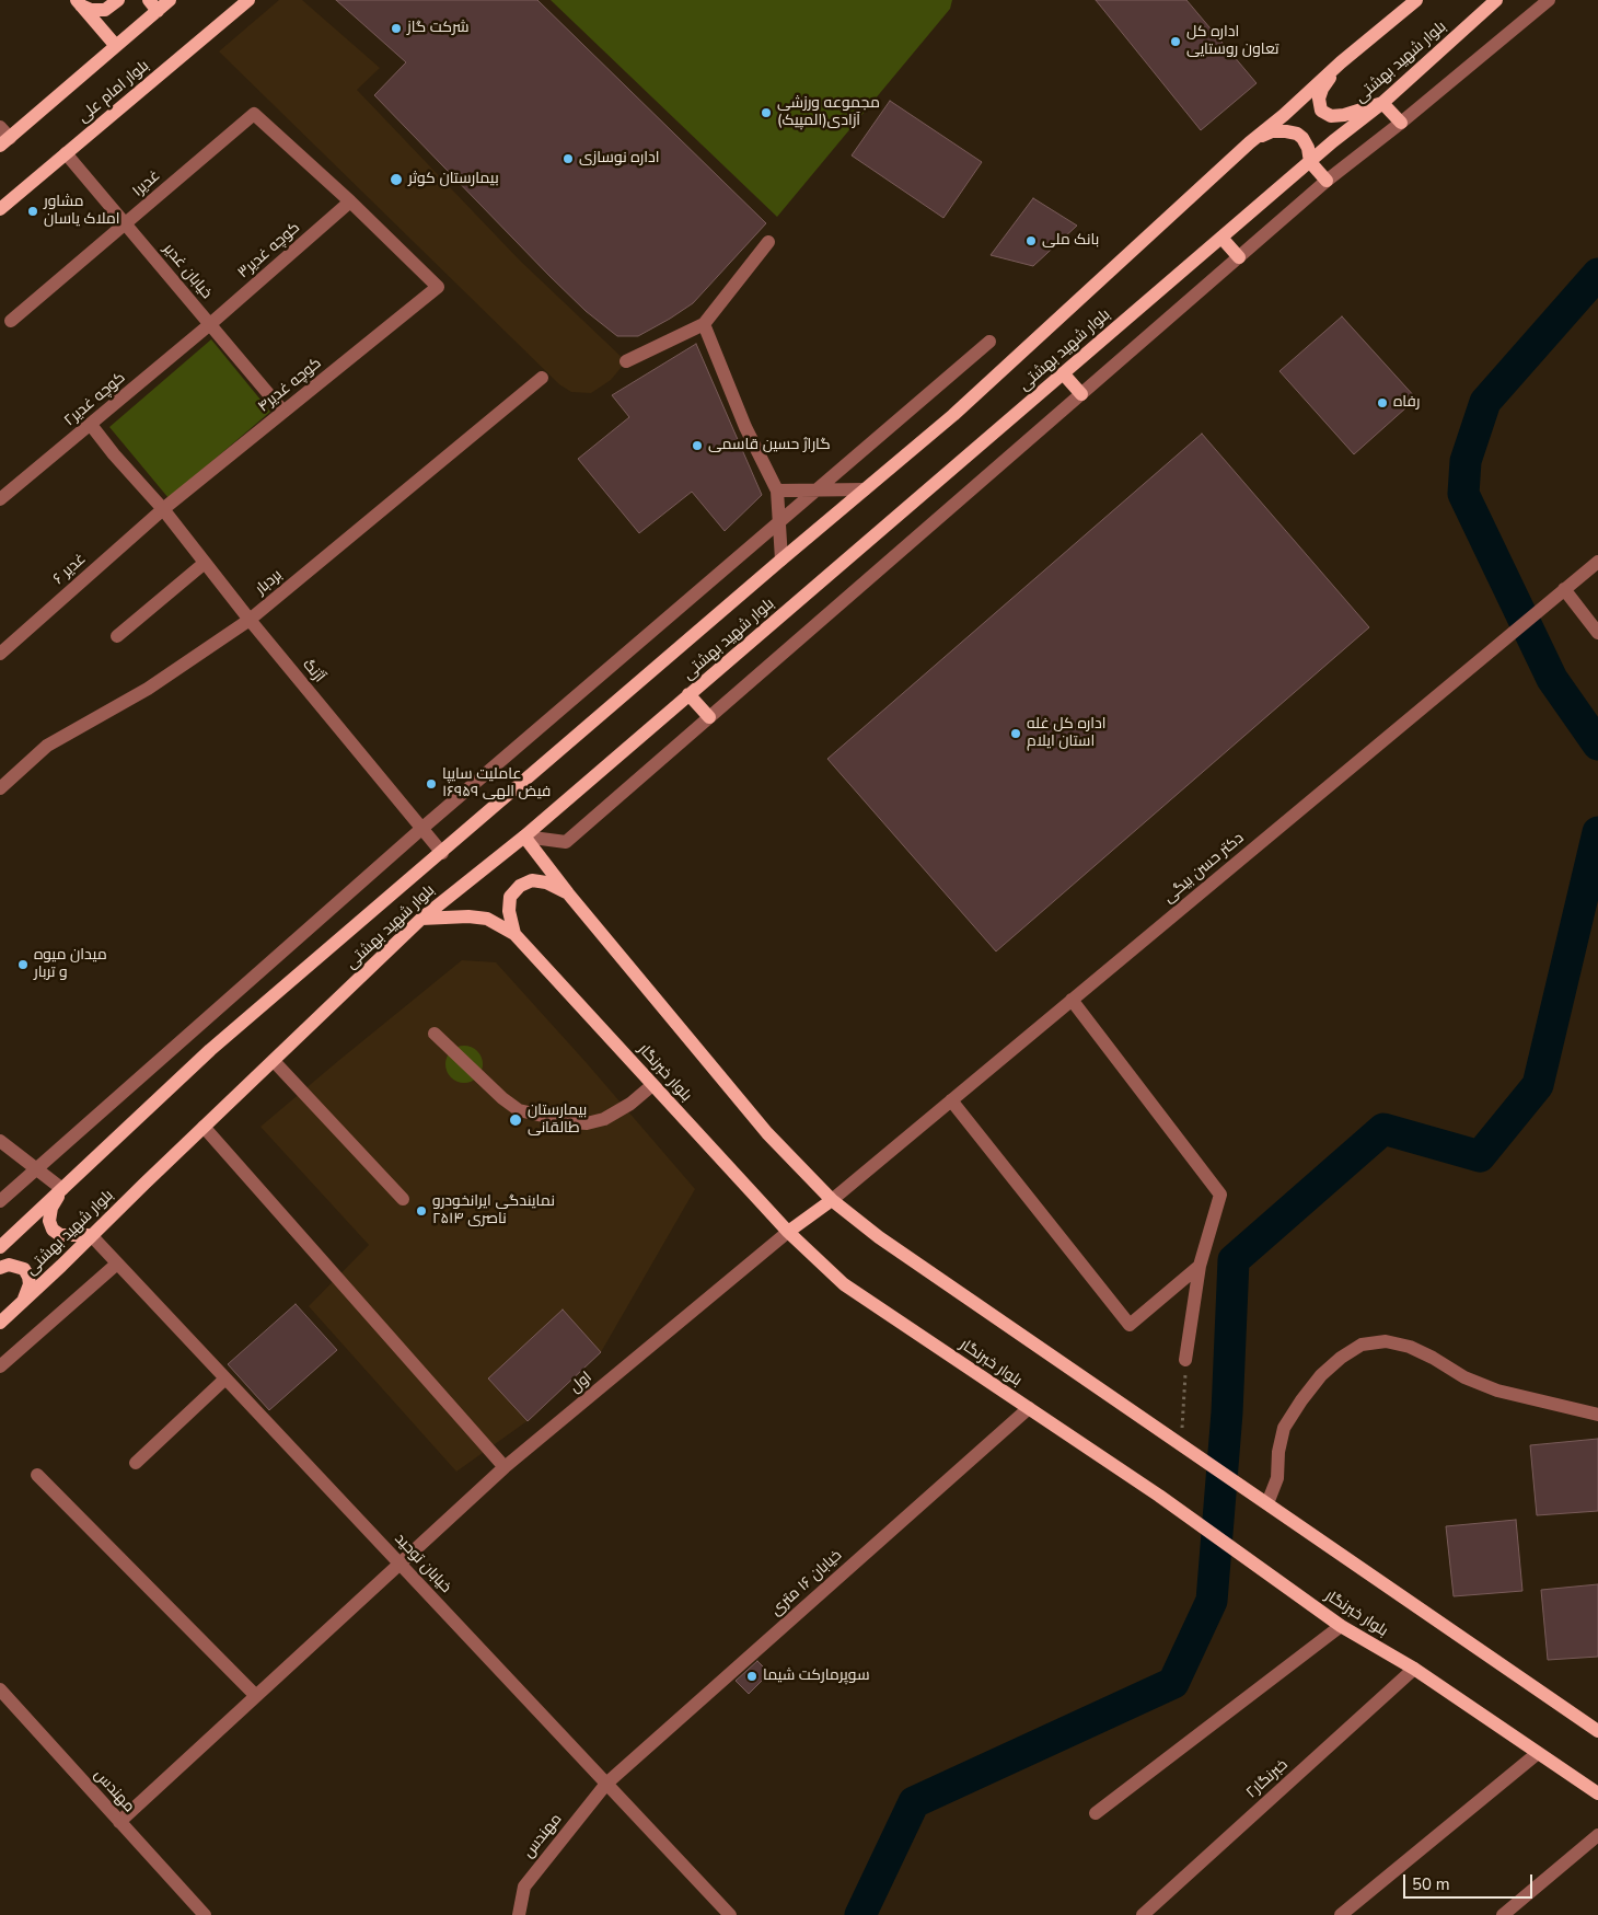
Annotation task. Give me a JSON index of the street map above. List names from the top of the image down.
{
  "streets": {
    "main road": ["بلوار شهید بهشتی", "بلوار امام على", "بلوار خبرنگار"],
    "street": [
      "غدیر۱",
      "کوچه غدیر۳",
      "خیابان غدیر",
      "کوچه غدیر۴",
      "کوچه غدیر۲",
      "غدیر ۶",
      "بردبار",
      "آژنگ",
      "دکتر حسن بیگی",
      "اول",
      "خیابان توحید",
      "خیابان ۱۶ متری",
      "خبرنگار۲",
      "مهندس"
    ]
  },
  "crossings": [
    ["بلوار شهید بهشتی", "آژنگ"],
    ["بلوار شهید بهشتی", "بلوار خبرنگار"],
    ["بلوار شهید بهشتی", "خیابان توحید"],
    ["بلوار امام على", "خیابان غدیر"],
    ["غدیر۱", "کوچه غدیر۳"],
    ["غدیر۱", "خیابان غدیر"],
    ["غدیر۱", "کوچه غدیر۴"],
    ["کوچه غدیر۳", "خیابان غدیر"],
    ["کوچه غدیر۳", "کوچه غدیر۴"],
    ["کوچه غدیر۳", "کوچه غدیر۲"],
    ["خیابان غدیر", "کوچه غدیر۴"],
    ["خیابان غدیر", "کوچه غدیر۲"],
    ["کوچه غدیر۴", "غدیر ۶"],
    ["کوچه غدیر۴", "آژنگ"],
    ["کوچه غدیر۲", "آژنگ"],
    ["غدیر ۶", "آژنگ"],
    ["بردبار", "آژنگ"],
    ["بلوار خبرنگار", "اول"],
    ["بلوار خبرنگار", "خیابان ۱۶ متری"],
    ["بلوار خبرنگار", "خبرنگار۲"],
    ["اول", "خیابان توحید"],
    ["اول", "مهندس"],
    ["خیابان توحید", "خیابان ۱۶ متری"],
    ["خیابان توحید", "مهندس"],
    ["خیابان ۱۶ متری", "مهندس"]
  ],
  "places": [
    "شرکت گاز",
    "اداره کل تعاون روستایی",
    "مجموعه ورزشی آزادی(المپیک)",
    "اداره نوسازی",
    "بیمارستان کوثر",
    "مشاور املاک یاسان",
    "بانک ملی",
    "رفاه",
    "گاراژ حسین قاسمی",
    "اداره کل غله استان ایلام",
    "عاملیت سایپا ۱۶۹۵۹ فیض الهی",
    "میدان میوه و تربار",
    "بیمارستان طالقانی",
    "نمایندگی ایرانخودرو ناصری ۲۵۱۴",
    "سوپرمارکت شیما"
  ],
  "scale_bar": "50 m"
}
